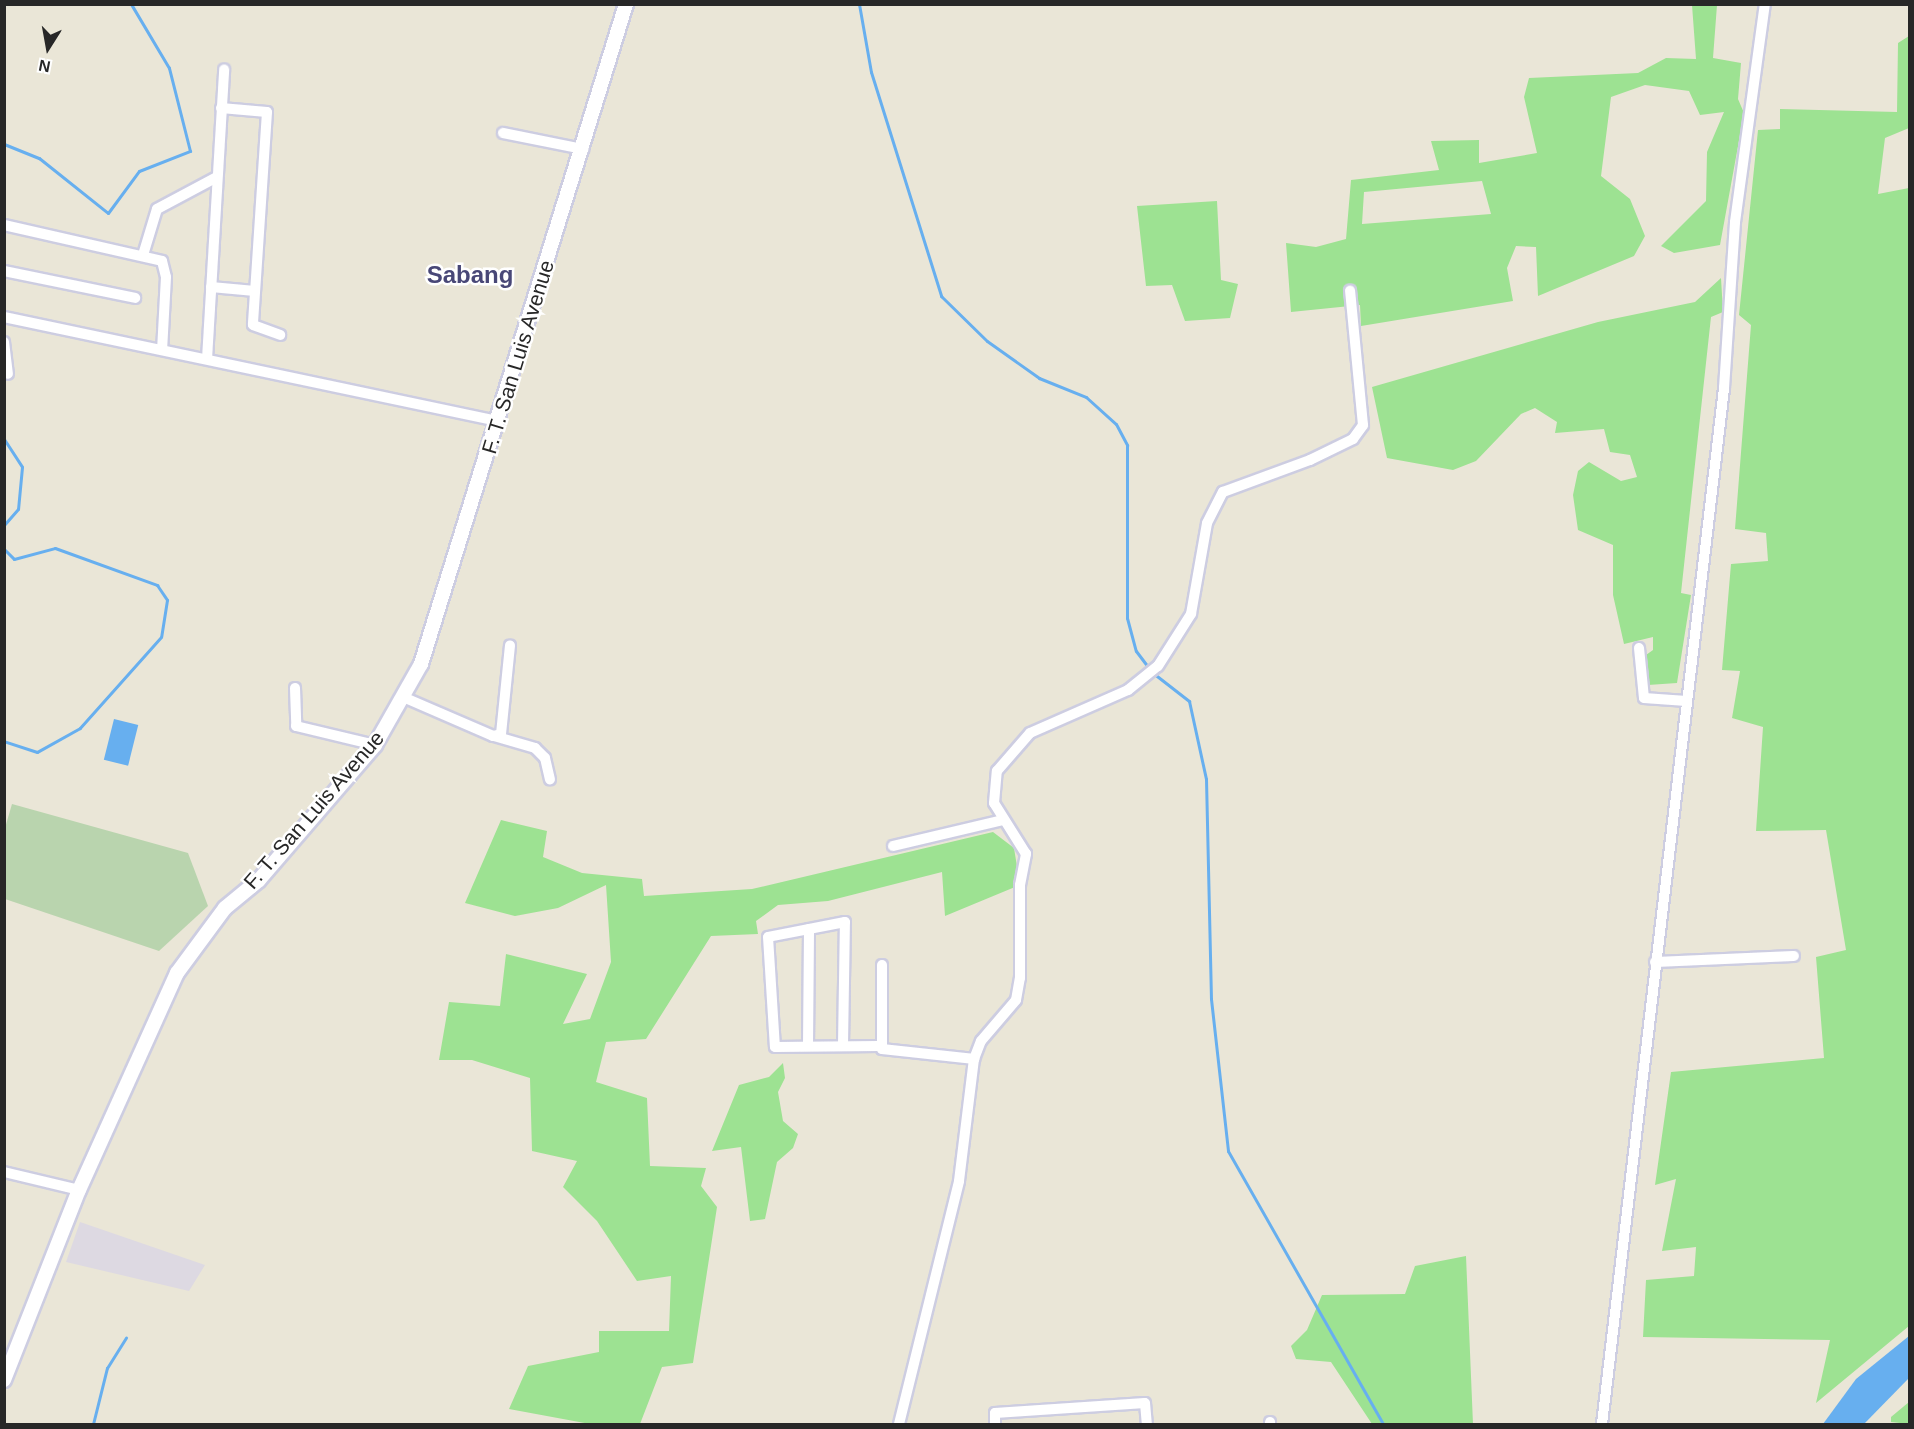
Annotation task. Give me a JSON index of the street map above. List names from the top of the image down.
{
  "streets": {
    "main road": ["F. T. San Luis Avenue"]
  },
  "districts": ["Sabang"],
  "north": "bottom"
}
